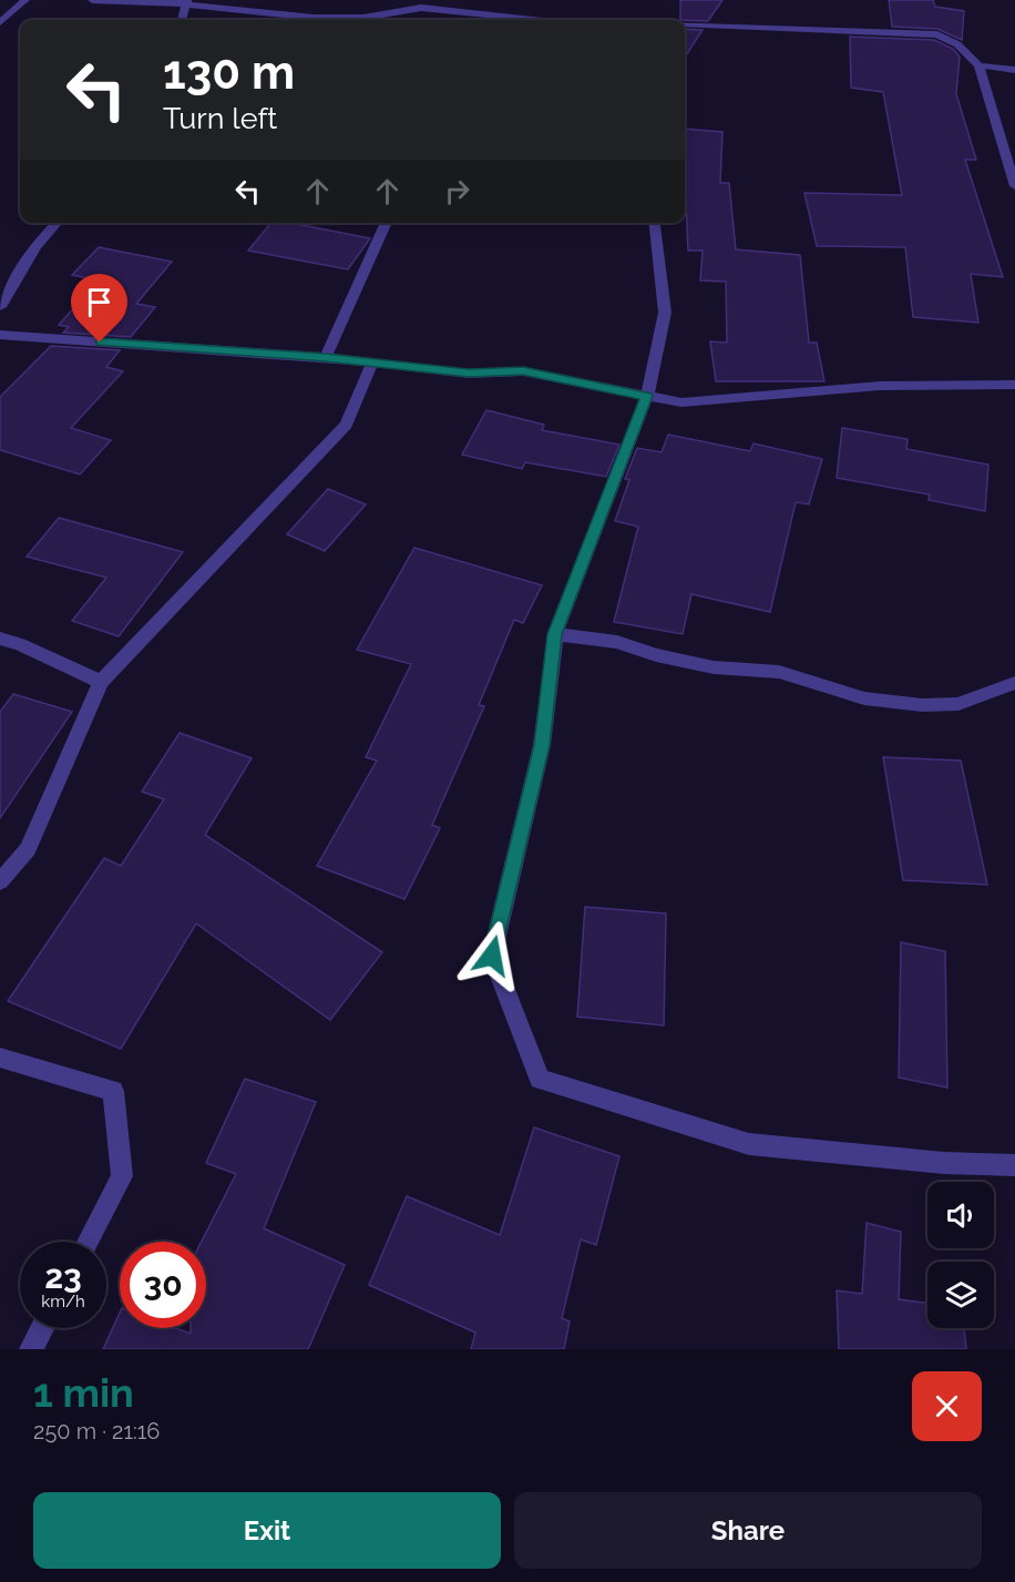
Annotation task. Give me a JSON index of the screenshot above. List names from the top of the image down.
{
  "page": {
    "turn": ["130 m", "Turn left"],
    "speed": "23 km/h",
    "limit": "30",
    "heading": ["1 min", "250 m · 21:16"],
    "buttons": ["Exit", "Share"]
  }
}
